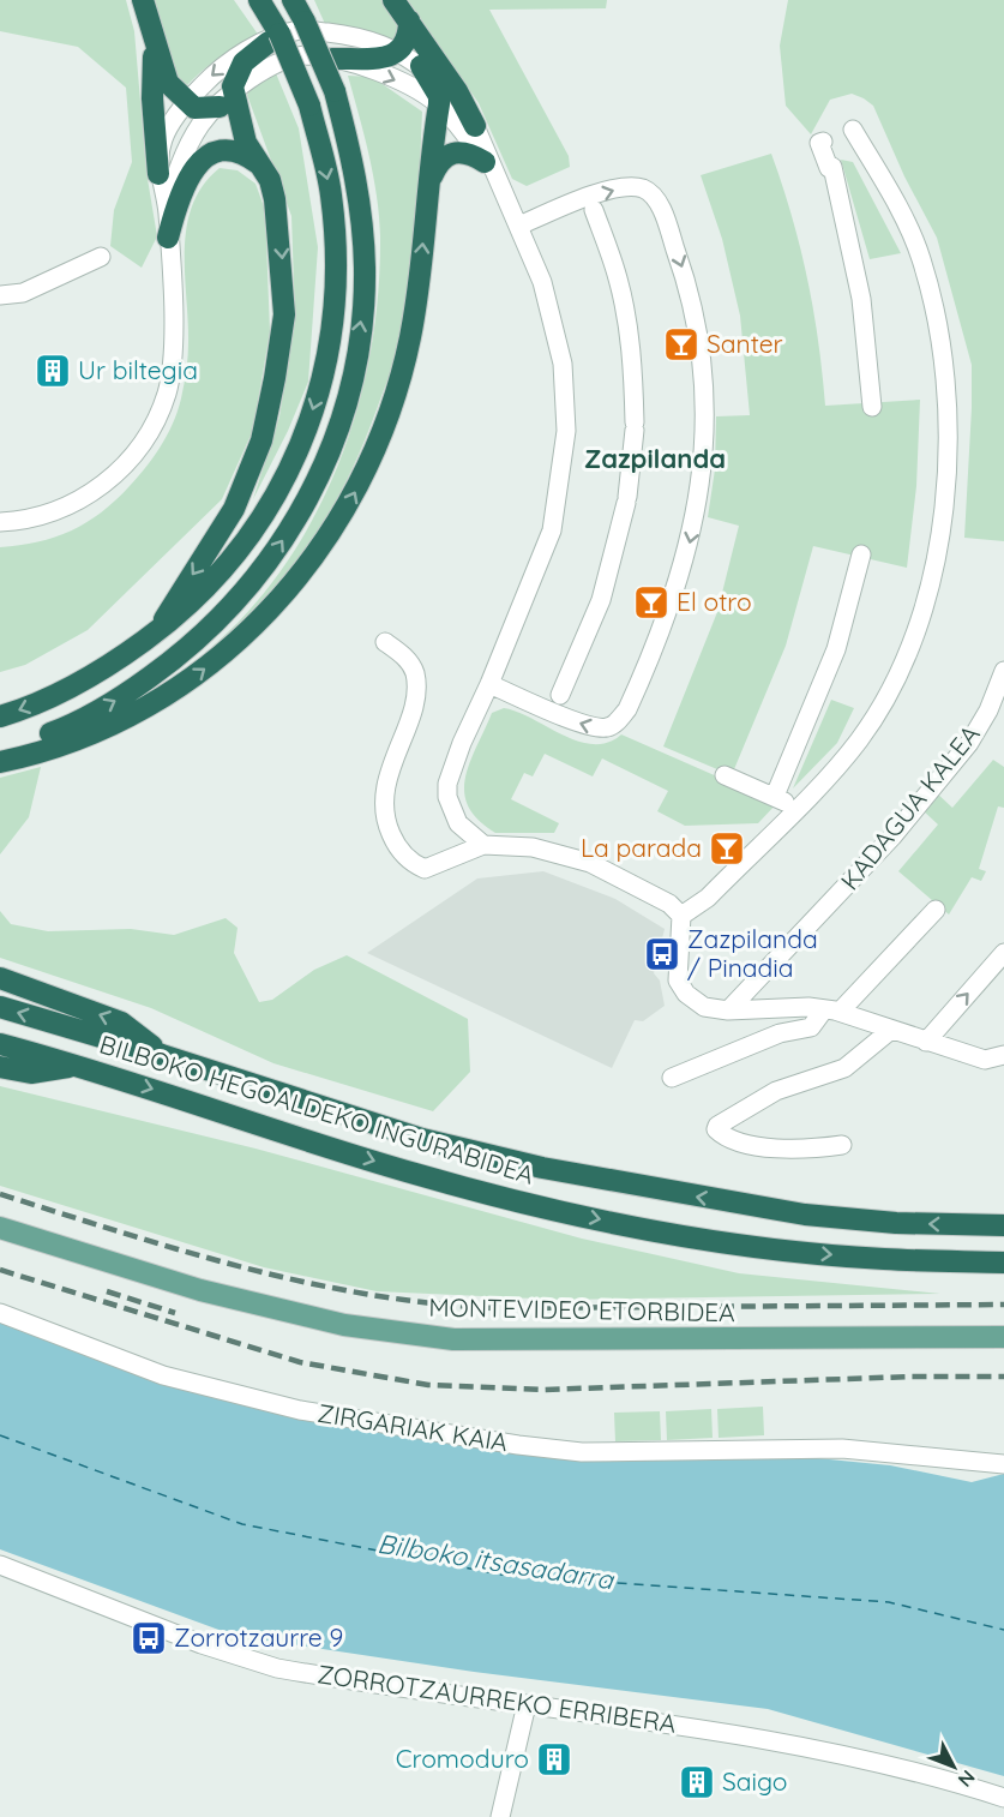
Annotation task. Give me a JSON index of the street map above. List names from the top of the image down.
{
  "streets": {
    "highway": ["BILBOKO HEGOALDEKO INGURABIDEA"],
    "main road": ["MONTEVIDEO ETORBIDEA"],
    "street": ["KADAGUA KALEA", "ZIRGARIAK KAIA", "ZORROTZAURREKO ERRIBERA"]
  },
  "districts": ["Zazpilanda"],
  "water": ["Bilboko itsasadarra"],
  "places": {
    "bar": ["Santer", "El otro", "La parada"],
    "building": ["Ur biltegia", "Cromoduro", "Saigo"],
    "bus stop": ["Zazpilanda / Pinadia", "Zorrotzaurre 9"]
  },
  "north": "bottom right"
}
